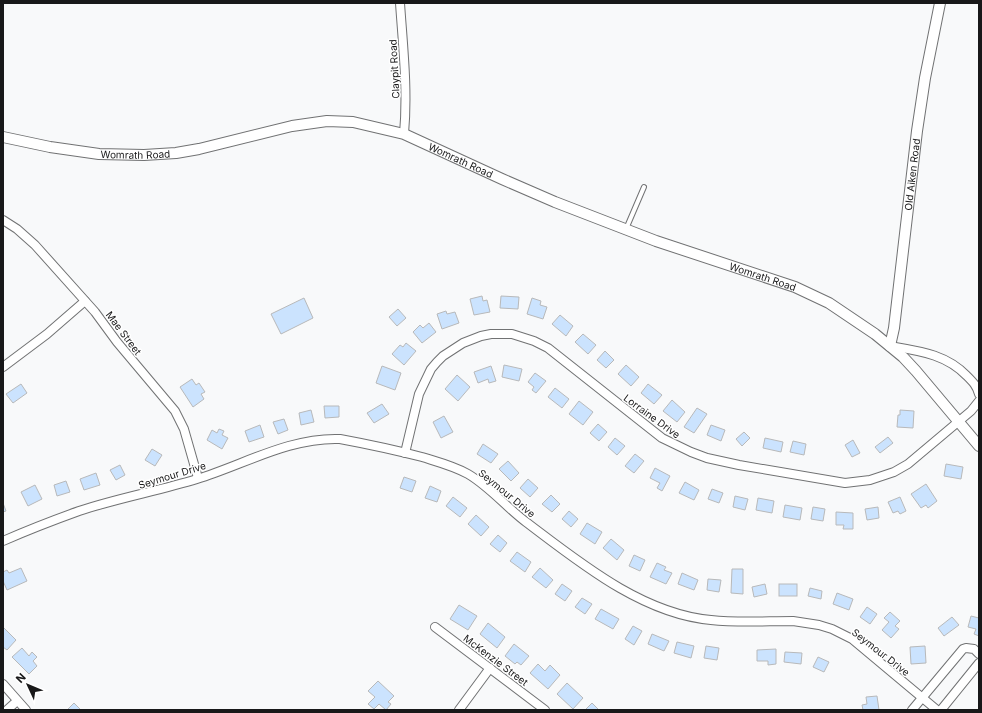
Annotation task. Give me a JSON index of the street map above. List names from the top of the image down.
{
  "streets": {
    "street": [
      "Claypit Road",
      "Womrath Road",
      "Old Aiken Road",
      "Mae Street",
      "Lorraine Drive",
      "Seymour Drive",
      "McKenzie Street"
    ]
  },
  "crossings": [
    ["Claypit Road", "Womrath Road"],
    ["Womrath Road", "Old Aiken Road"],
    ["Womrath Road", "Lorraine Drive"],
    ["Mae Street", "Seymour Drive"],
    ["Lorraine Drive", "Seymour Drive"]
  ],
  "north": "top left"
}
